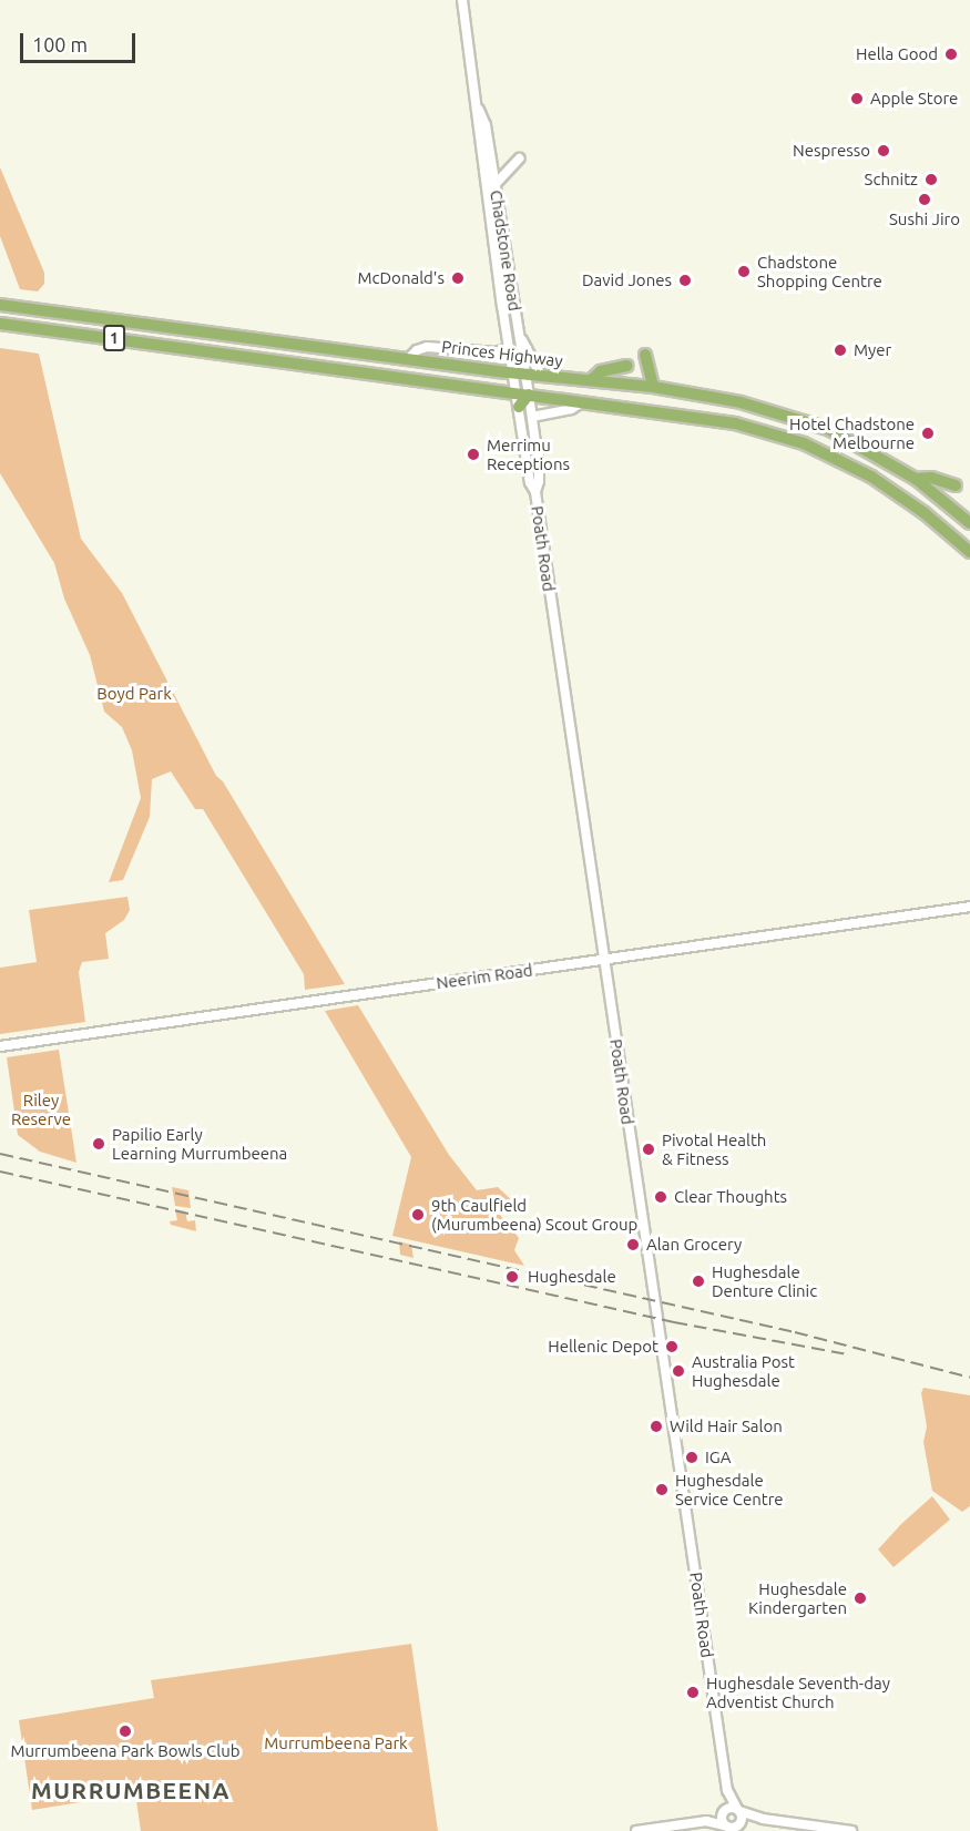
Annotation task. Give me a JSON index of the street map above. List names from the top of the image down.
{
  "streets": {
    "highway": ["1", "Princes Highway"],
    "street": ["Chadstone Road", "Poath Road", "Neerim Road"]
  },
  "crossings": [
    ["Chadstone Road", "1"],
    ["Chadstone Road", "Princes Highway"],
    ["Chadstone Road", "Poath Road"],
    ["1", "Poath Road"],
    ["Poath Road", "Neerim Road"]
  ],
  "districts": ["MURRUMBEENA"],
  "parks": ["Boyd Park", "Riley Reserve", "Murrumbeena Park"],
  "places": [
    "Hella Good",
    "Apple Store",
    "Nespresso",
    "Schnitz",
    "Sushi Jiro",
    "Chadstone Shopping Centre",
    "McDonald's",
    "David Jones",
    "Myer",
    "Hotel Chadstone Melbourne",
    "Merrimu Receptions",
    "Papilio Early Learning Murrumbeena",
    "Pivotal Health & Fitness",
    "Clear Thoughts",
    "9th Caulfield (Murumbeena) Scout Group",
    "Alan Grocery",
    "Hughesdale",
    "Hughesdale Denture Clinic",
    "Hellenic Depot",
    "Australia Post Hughesdale",
    "Wild Hair Salon",
    "IGA",
    "Hughesdale Service Centre",
    "Hughesdale Kindergarten",
    "Hughesdale Seventh-day Adventist Church",
    "Murrumbeena Park Bowls Club"
  ],
  "scale_bar": "100 m"
}
